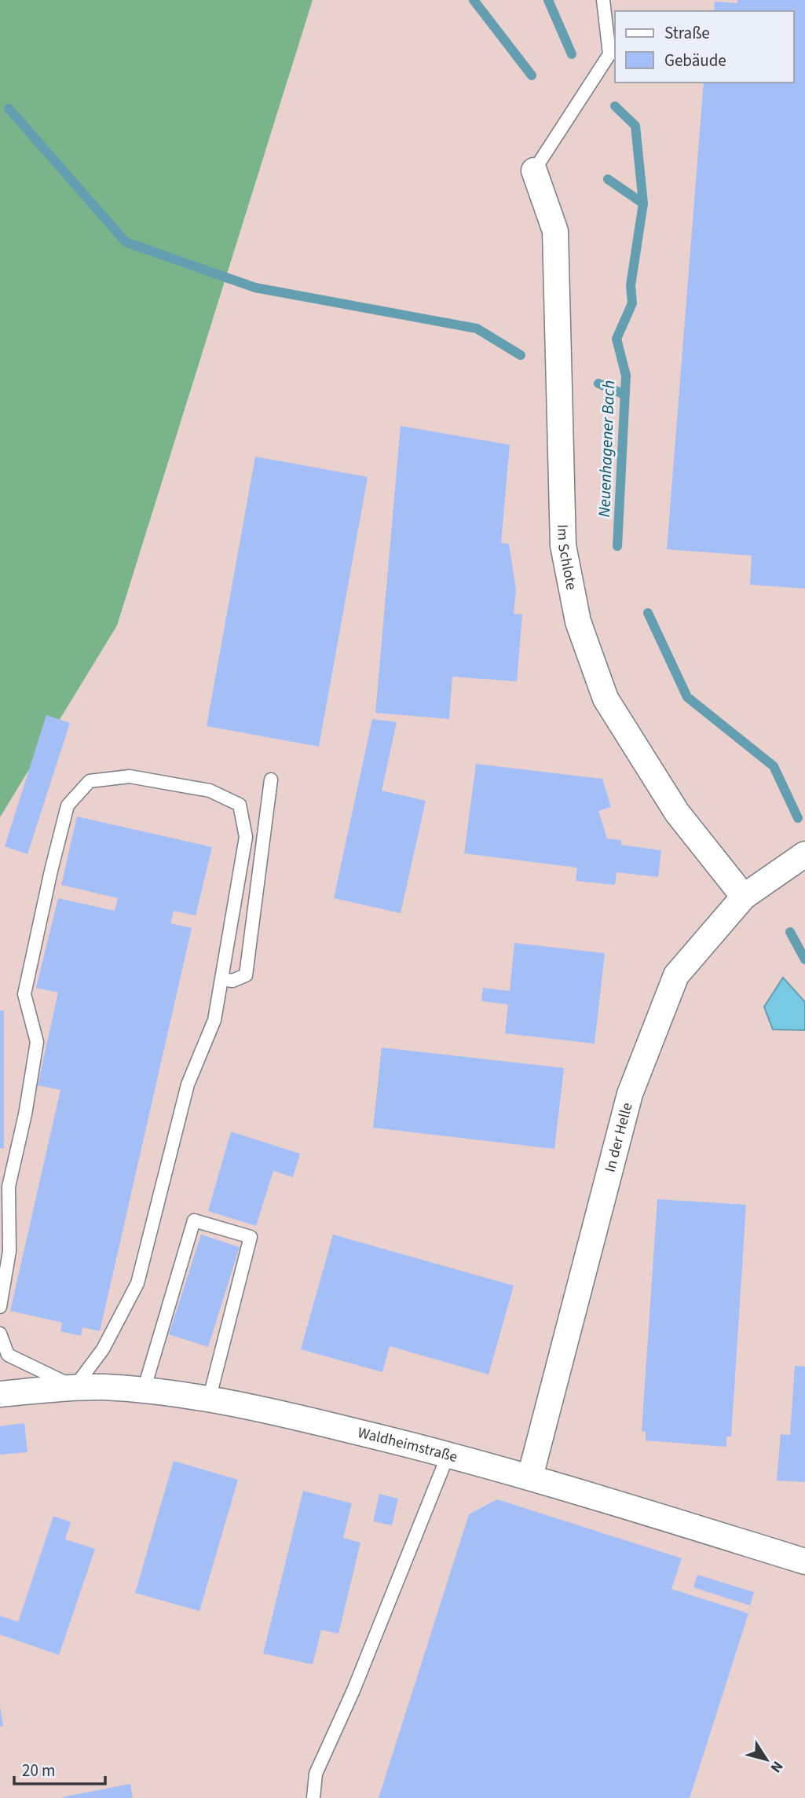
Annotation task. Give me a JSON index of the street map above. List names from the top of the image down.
{
  "streets": {
    "street": ["Im Schlote", "In der Helle", "Waldheimstraße"]
  },
  "crossings": [
    ["Im Schlote", "In der Helle"],
    ["In der Helle", "Waldheimstraße"]
  ],
  "water": ["Neuenhagener Bach"],
  "legend": ["Straße", "Gebäude"],
  "scale_bar": "20 m",
  "north": "bottom right"
}
